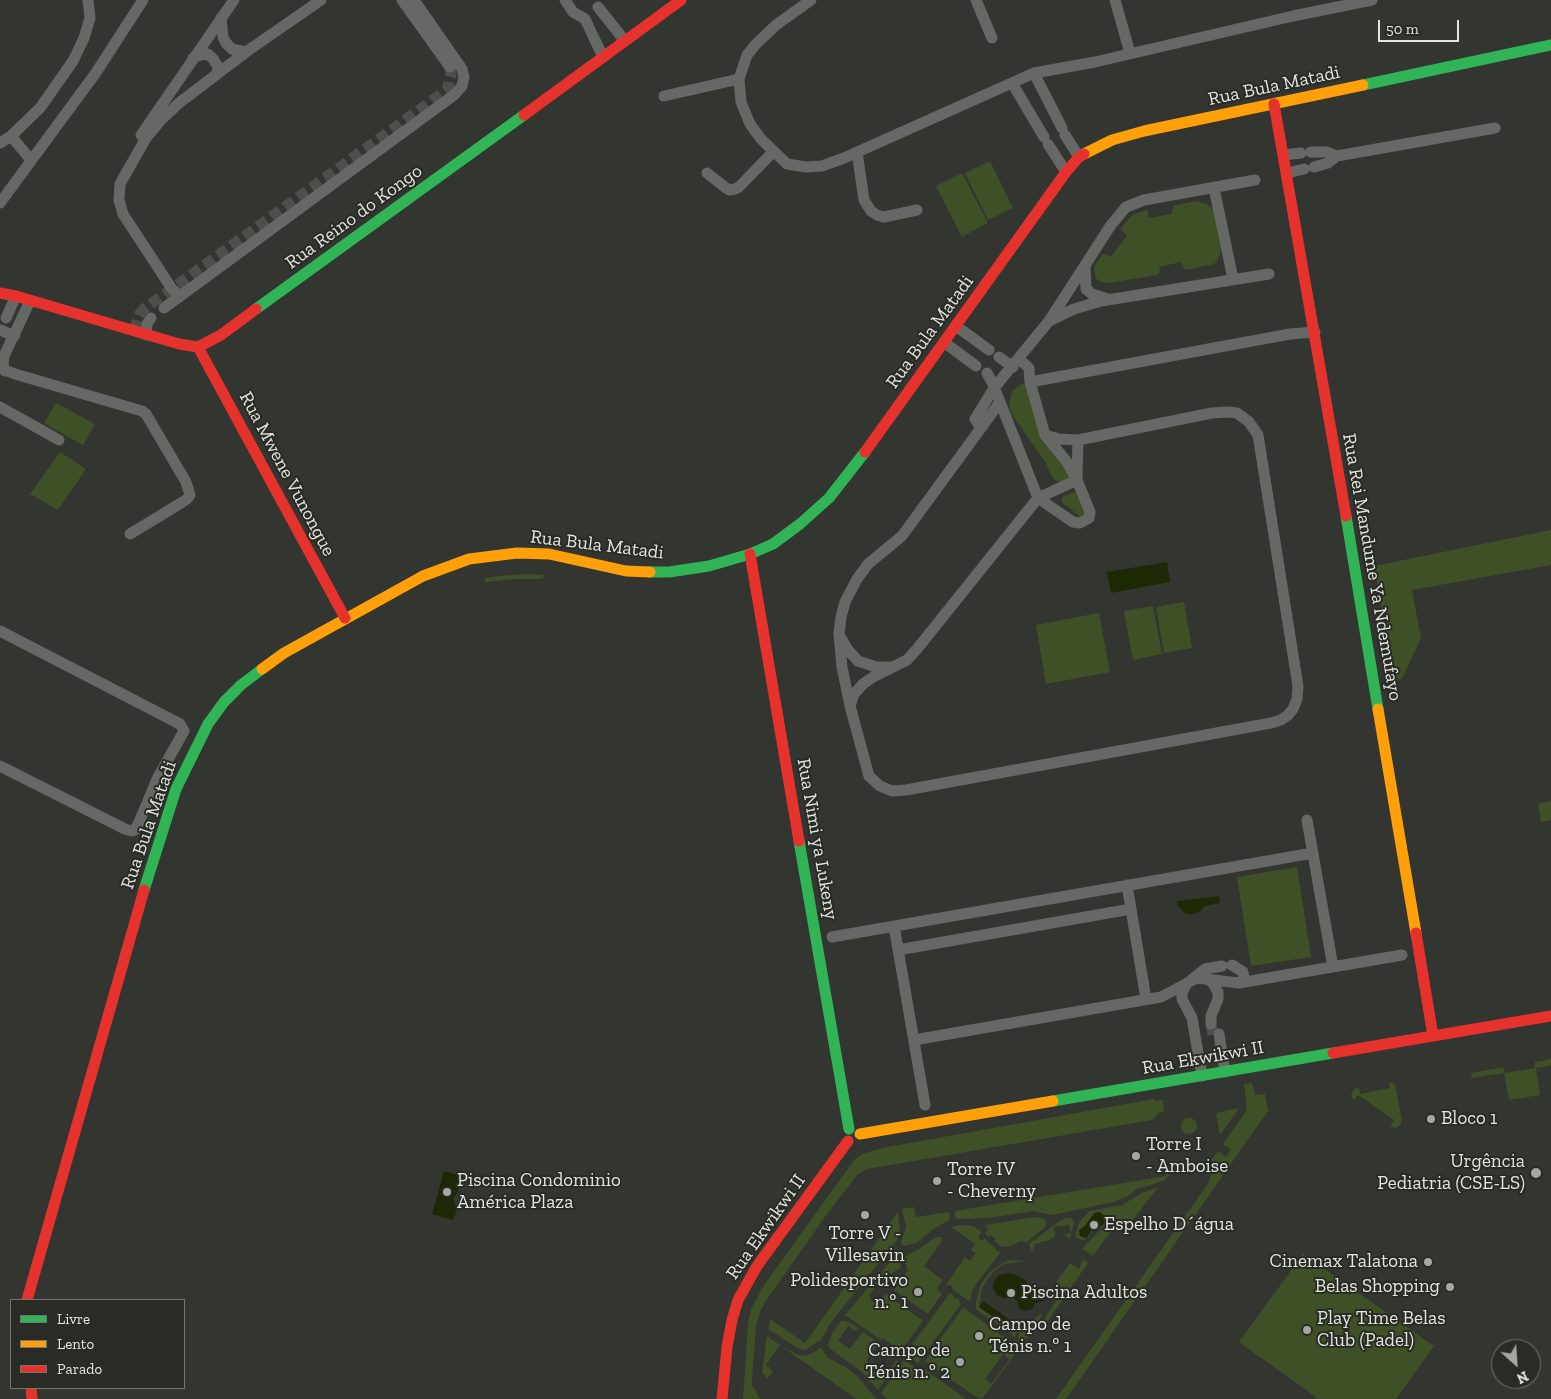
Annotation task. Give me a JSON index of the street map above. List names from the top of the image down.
{
  "streets": {
    "street": [
      "Rua Bula Matadi",
      "Rua Reino do Kongo",
      "Rua Mwene Vunongue",
      "Rua Rei Mandume Ya Ndemufayo",
      "Rua Nimi ya Lukeny",
      "Rua Ekwikwi II"
    ]
  },
  "crossings": [
    ["Rua Bula Matadi", "Rua Mwene Vunongue"],
    ["Rua Bula Matadi", "Rua Rei Mandume Ya Ndemufayo"],
    ["Rua Bula Matadi", "Rua Nimi ya Lukeny"],
    ["Rua Reino do Kongo", "Rua Mwene Vunongue"],
    ["Rua Rei Mandume Ya Ndemufayo", "Rua Ekwikwi II"],
    ["Rua Nimi ya Lukeny", "Rua Ekwikwi II"]
  ],
  "places": [
    "Bloco 1",
    "Torre I - Amboise",
    "Urgência Pediatria (CSE-LS)",
    "Torre IV - Cheverny",
    "Piscina Condominio América Plaza",
    "Torre V - Villesavin",
    "Espelho D´água",
    "Cinemax Talatona",
    "Belas Shopping",
    "Polidesportivo n.º 1",
    "Piscina Adultos",
    "Play Time Belas Club (Padel)",
    "Campo de Ténis n.º 1",
    "Campo de Ténis n.º 2"
  ],
  "legend": ["Livre", "Lento", "Parado"],
  "scale_bar": "50 m",
  "north": "bottom right"
}
